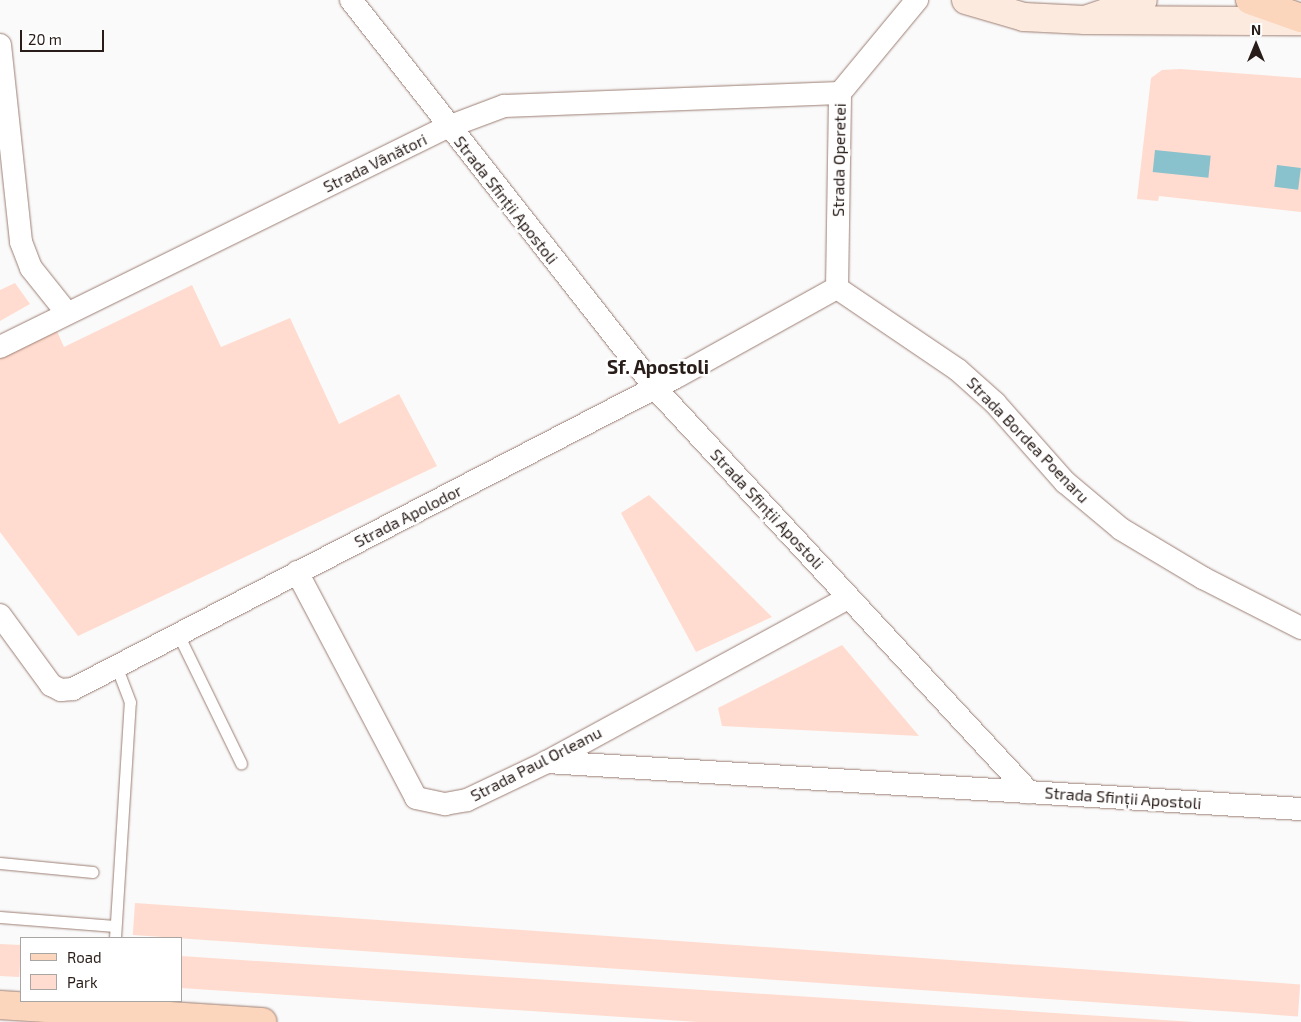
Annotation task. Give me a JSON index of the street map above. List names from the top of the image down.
{
  "streets": {
    "street": [
      "Strada Operetei",
      "Strada Vânători",
      "Strada Sfinții Apostoli",
      "Strada Bordea Poenaru",
      "Strada Apolodor",
      "Strada Paul Orleanu"
    ]
  },
  "crossings": [
    ["Strada Operetei", "Strada Vânători"],
    ["Strada Operetei", "Strada Bordea Poenaru"],
    ["Strada Operetei", "Strada Apolodor"],
    ["Strada Vânători", "Strada Sfinții Apostoli"],
    ["Strada Sfinții Apostoli", "Strada Apolodor"],
    ["Strada Sfinții Apostoli", "Strada Paul Orleanu"],
    ["Strada Bordea Poenaru", "Strada Apolodor"],
    ["Strada Apolodor", "Strada Paul Orleanu"]
  ],
  "districts": ["Sf. Apostoli"],
  "legend": ["Road", "Park"],
  "scale_bar": "20 m",
  "north": "top"
}
